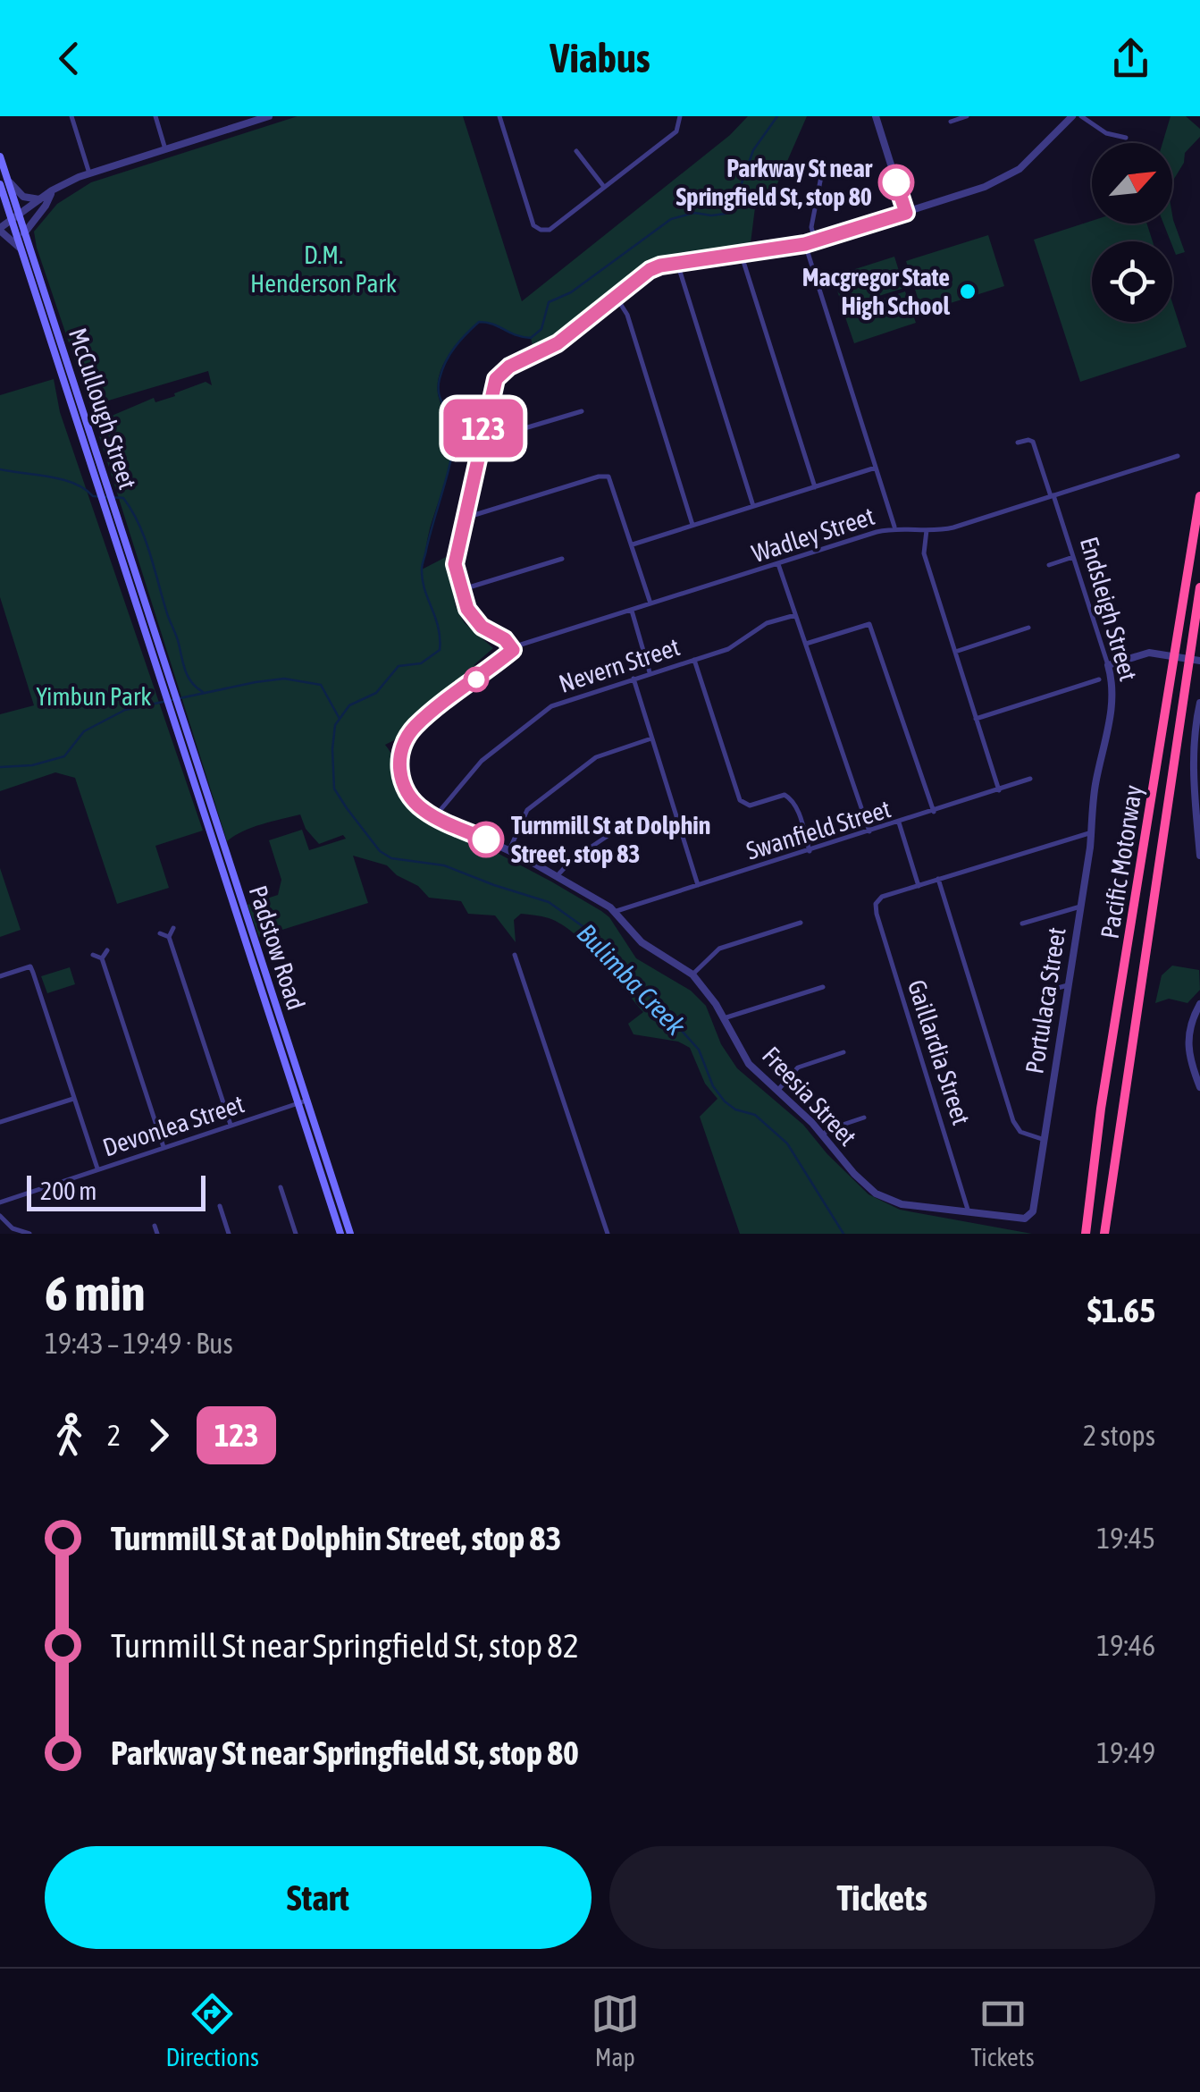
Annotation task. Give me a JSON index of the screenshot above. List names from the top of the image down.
{
  "streets": {
    "highway": ["Pacific Motorway"],
    "main road": ["McCullough Street", "Padstow Road"],
    "street": [
      "Wadley Street",
      "Endsleigh Street",
      "Nevern Street",
      "Swanfield Street",
      "Portulaca Street",
      "Gaillardia Street",
      "Freesia Street",
      "Devonlea Street"
    ]
  },
  "crossings": [
    ["McCullough Street", "Padstow Road"],
    ["Wadley Street", "Endsleigh Street"],
    ["Endsleigh Street", "Portulaca Street"],
    ["Nevern Street", "Freesia Street"],
    ["Swanfield Street", "Freesia Street"],
    ["Padstow Road", "Devonlea Street"],
    ["Portulaca Street", "Freesia Street"],
    ["Gaillardia Street", "Freesia Street"]
  ],
  "water": ["Bulimba Creek"],
  "parks": ["D.M. Henderson Park", "Yimbun Park"],
  "places": ["Parkway St near Springfield St, stop 80", "Macgregor State High School", "Turnmill St at Dolphin Street, stop 83"],
  "lines": ["bus line 123"],
  "scale_bar": "200 m",
  "north": "top right",
  "page": {
    "header": "Viabus",
    "on_map": "123",
    "scale": "200 m",
    "heading": ["6 min", "19:43 – 19:49 · Bus", "$1.65"],
    "legs": ["2", "123", "2 stops"],
    "list": [
      {
        "name": "Turnmill St at Dolphin Street, stop 83",
        "value": "19:45"
      },
      {
        "name": "Turnmill St near Springfield St, stop 82",
        "value": "19:46"
      },
      {
        "name": "Parkway St near Springfield St, stop 80",
        "value": "19:49"
      }
    ],
    "buttons": ["Start", "Tickets"],
    "tabs": ["Directions", "Map", "Tickets"]
  }
}
